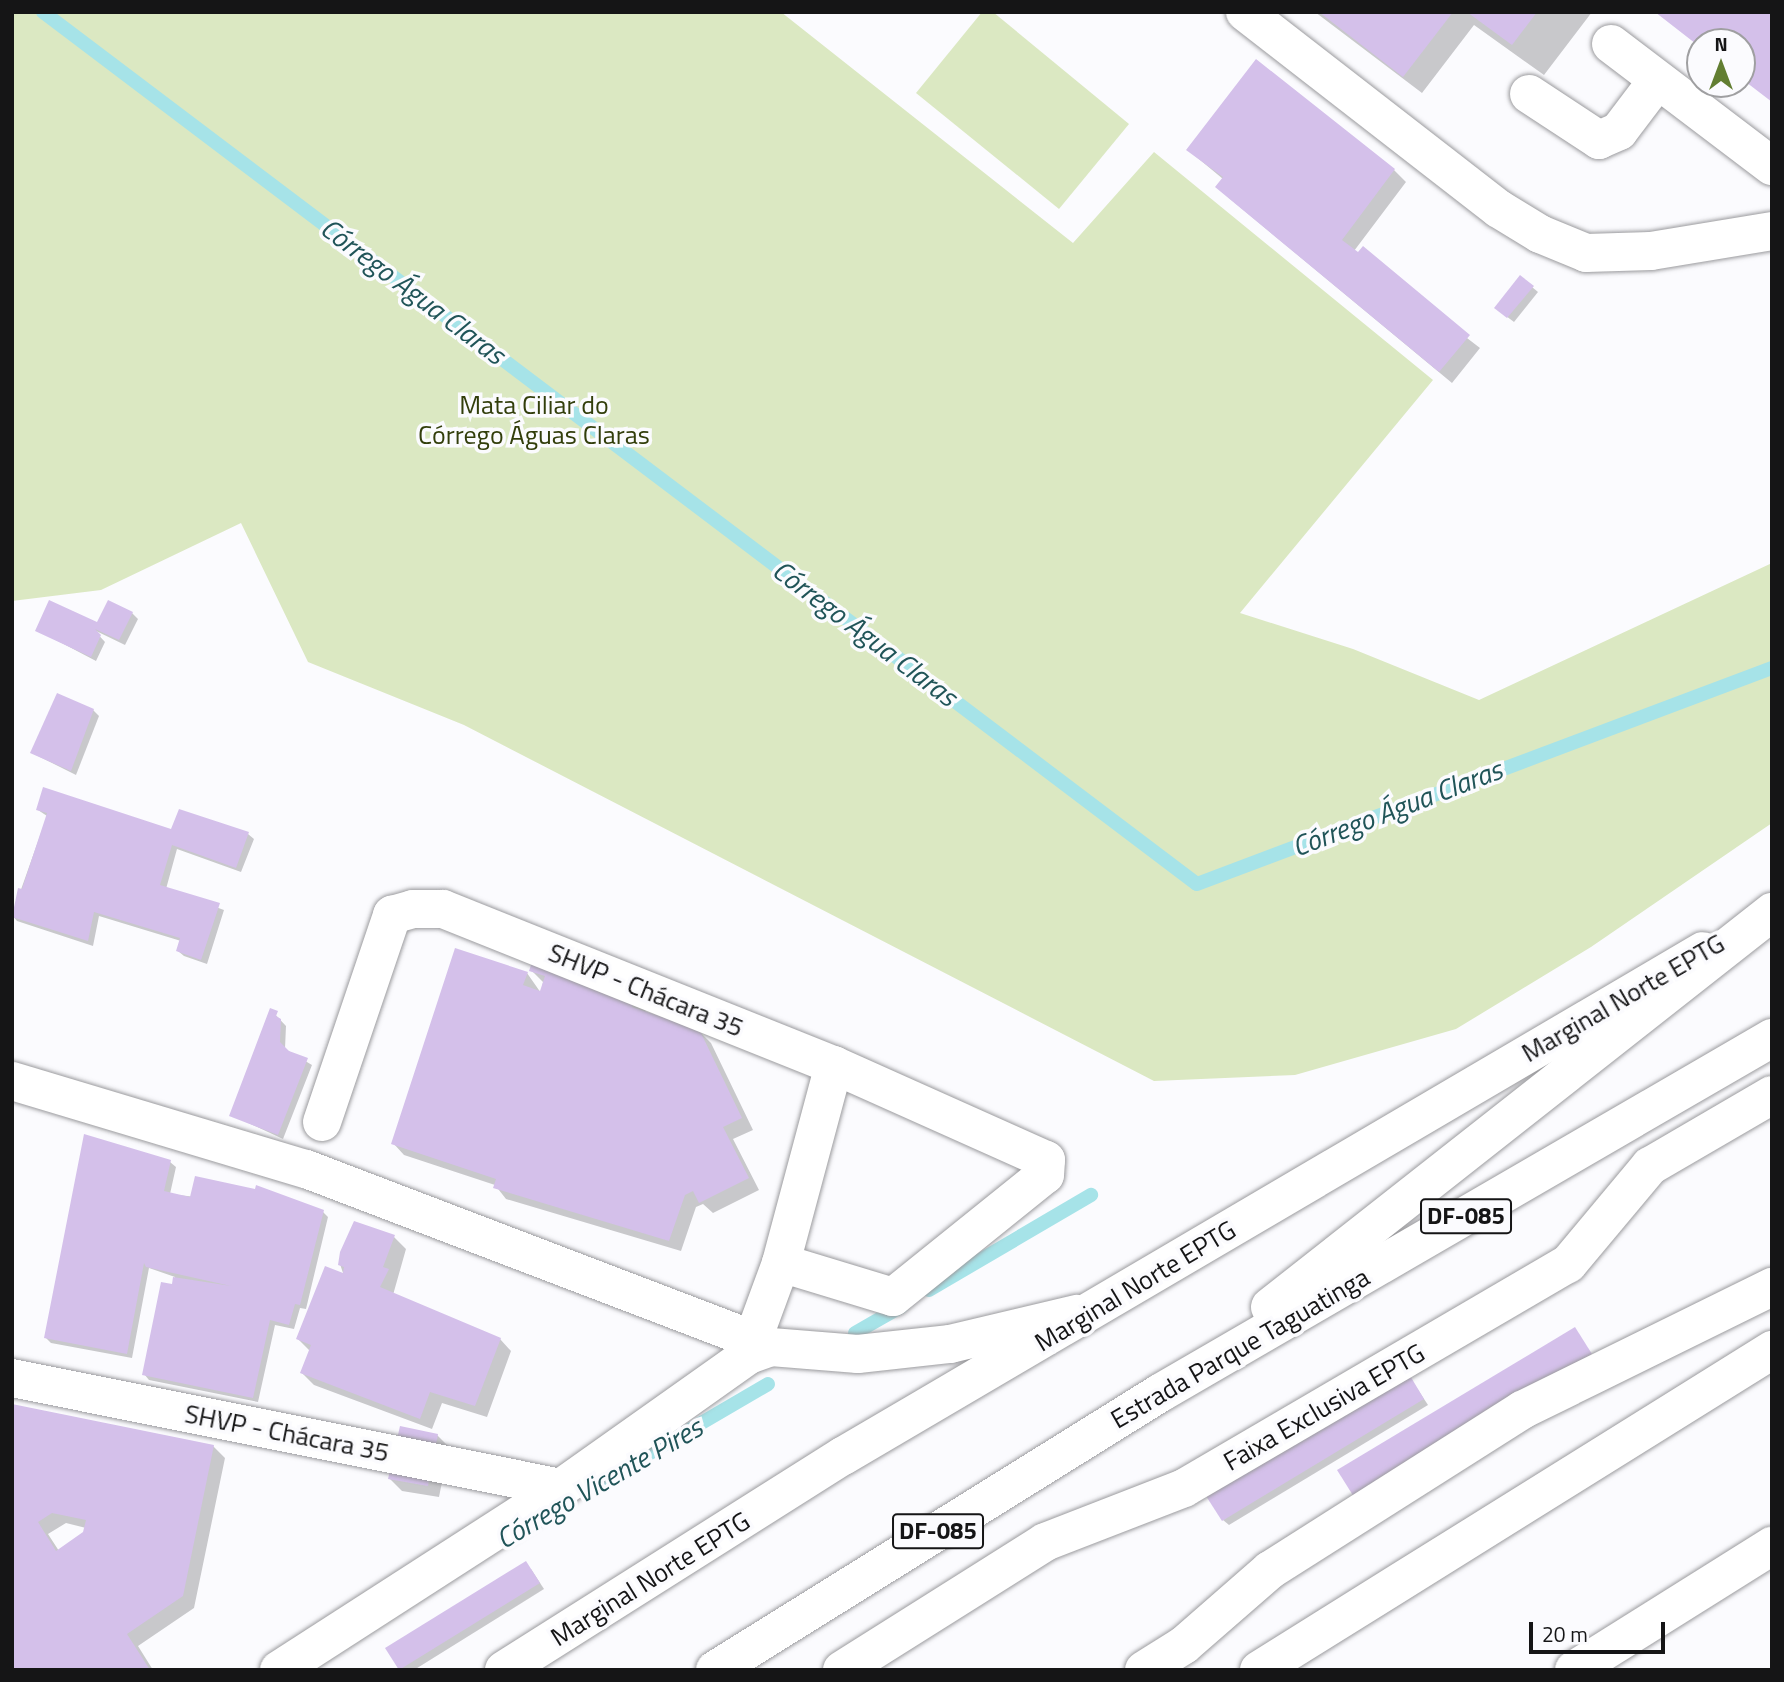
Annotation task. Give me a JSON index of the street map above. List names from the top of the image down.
{
  "streets": {
    "main road": [
      "SHVP - Chácara 35",
      "Marginal Norte EPTG",
      "DF-085",
      "Estrada Parque Taguatinga",
      "Faixa Exclusiva EPTG"
    ]
  },
  "water": ["Córrego Água Claras", "Córrego Vicente Pires"],
  "parks": ["Mata Ciliar do Córrego Águas Claras"],
  "scale_bar": "20 m",
  "north": "top"
}
